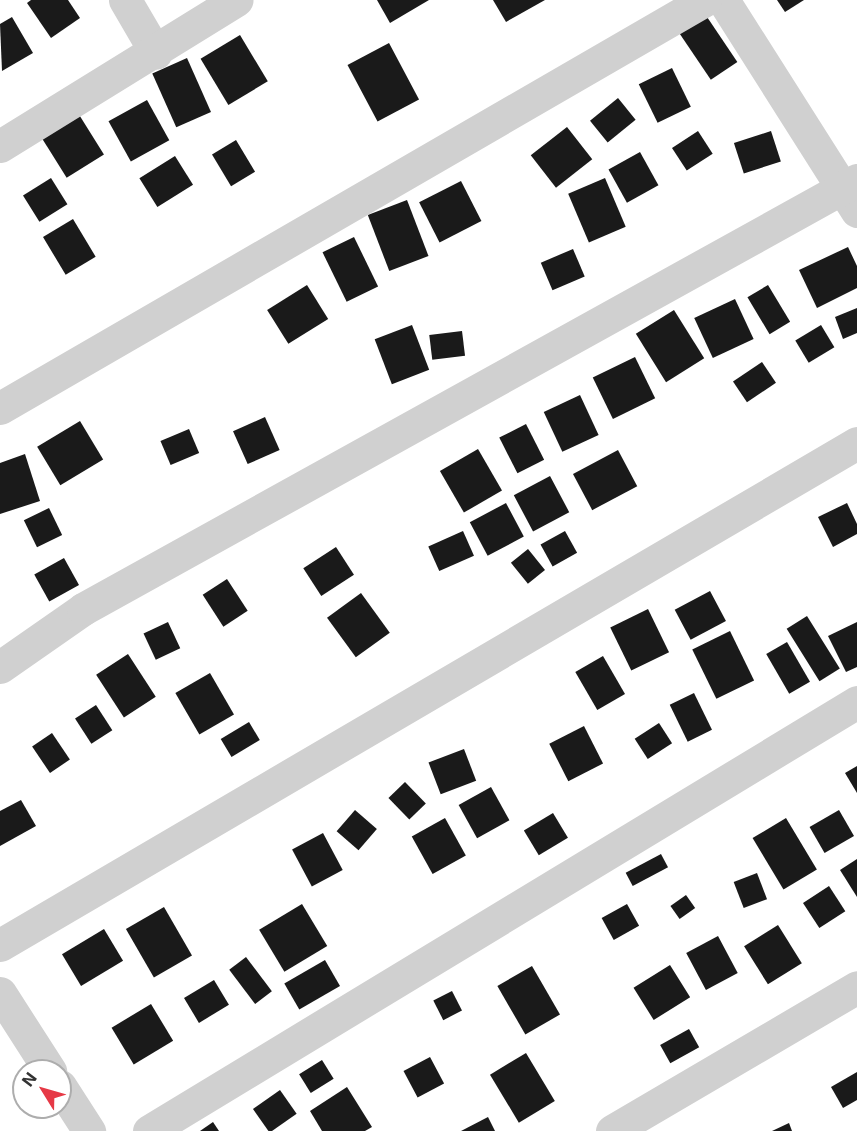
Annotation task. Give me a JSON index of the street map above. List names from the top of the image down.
{
  "north": "top left"
}
